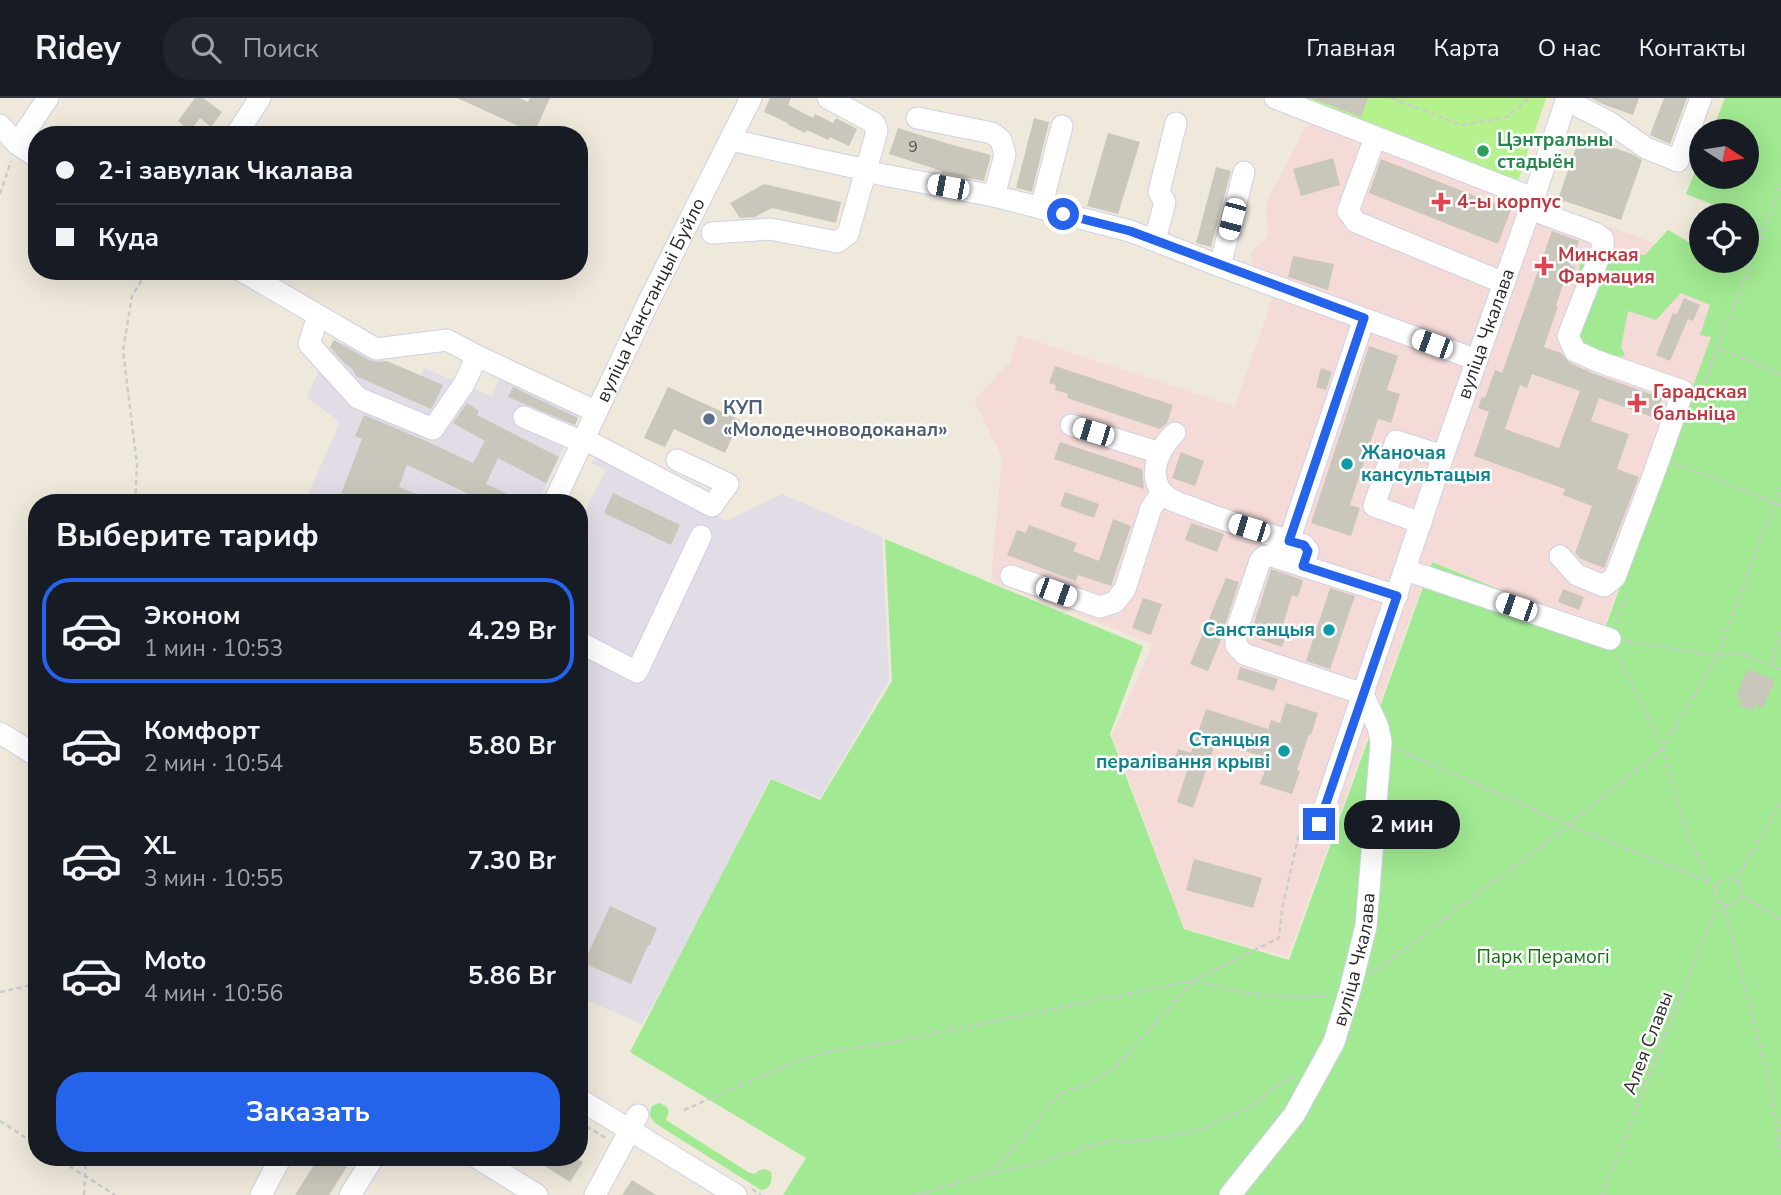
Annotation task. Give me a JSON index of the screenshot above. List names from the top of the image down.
{
  "streets": {
    "street": ["вуліца Канстанцыі Буйло", "вуліца Чкалава"],
    "path": ["Алея Славы"]
  },
  "parks": ["Парк Перамогі"],
  "places": {
    "other": [
      "Цэнтральны стадыён",
      "КУП «Молодечноводоканал»",
      "Жаночая кансультацыя",
      "Санстанцыя",
      "Станцыя пералівання крыві"
    ],
    "health": ["4-ы корпус", "Минская Фармация", "Гарадская бальніца"]
  },
  "house_numbers": ["9"],
  "north": "right",
  "page": {
    "header": "Ridey",
    "search": "Поиск",
    "nav": [
      "Главная",
      "Карта",
      "О нас",
      "Контакты"
    ],
    "banner": ["2-і завулак Чкалава", "Куда"],
    "heading": "Выберите тариф",
    "list": [
      {
        "name": "Эконом",
        "note": "1 мин · 10:53",
        "value": "4.29 Br"
      },
      {
        "name": "Комфорт",
        "note": "2 мин · 10:54",
        "value": "5.80 Br"
      },
      {
        "name": "XL",
        "note": "3 мин · 10:55",
        "value": "7.30 Br"
      },
      {
        "name": "Moto",
        "note": "4 мин · 10:56",
        "value": "5.86 Br"
      }
    ],
    "bubble": "2 мин",
    "buttons": "Заказать"
  }
}
